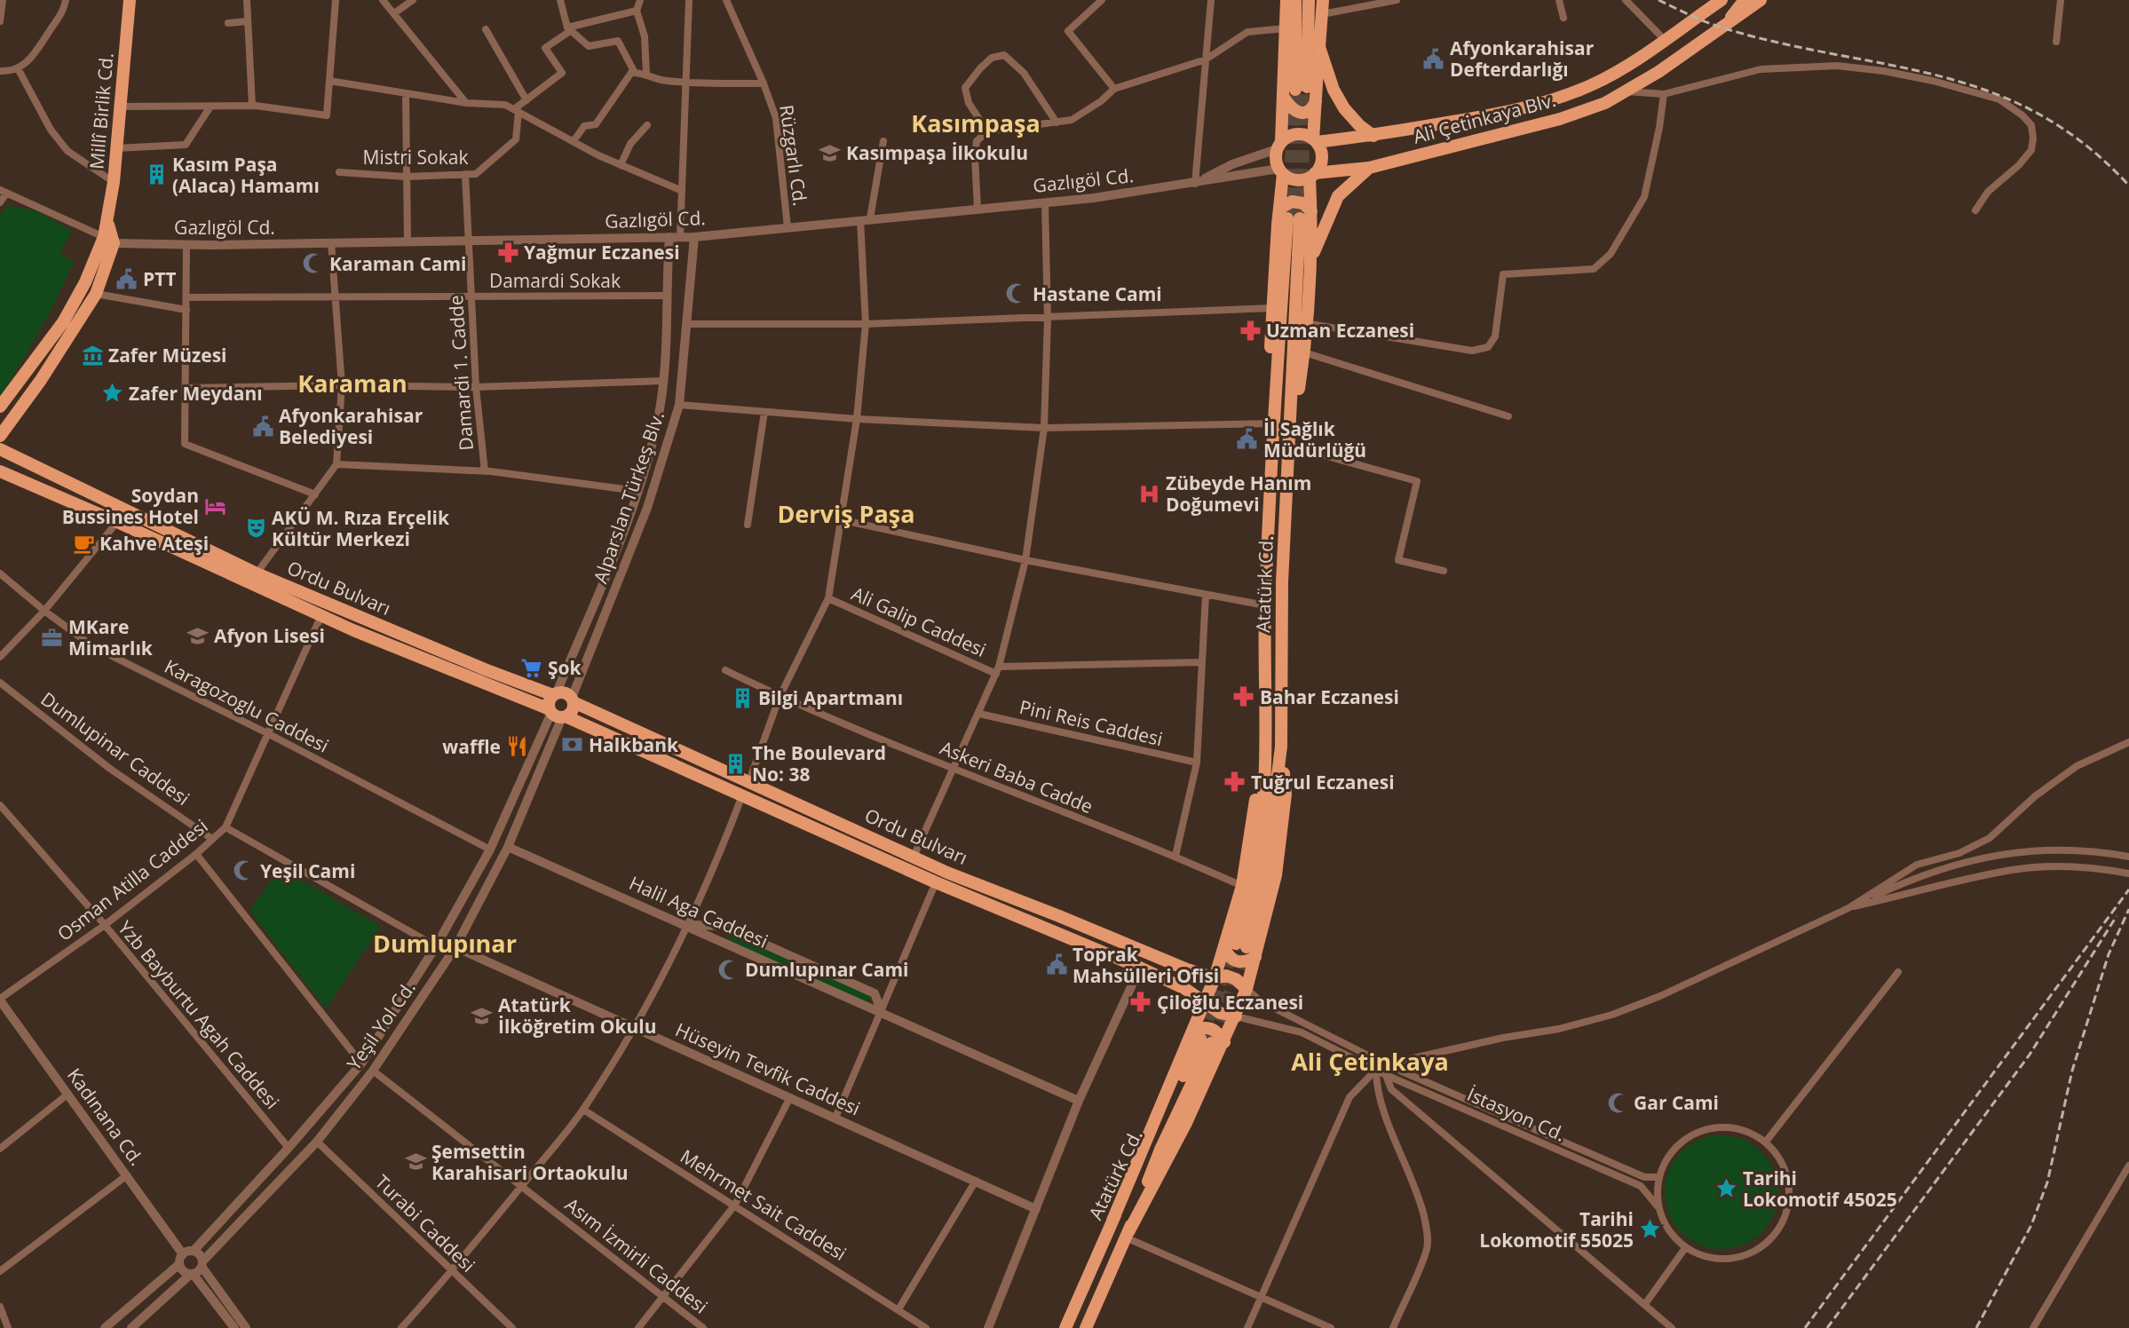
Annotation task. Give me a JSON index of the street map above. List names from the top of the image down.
{
  "streets": {
    "main road": [
      "Millî Birlik Cd.",
      "Ali Çetinkaya Blv.",
      "Atatürk Cd.",
      "Ordu Bulvarı"
    ],
    "street": [
      "Rüzgarlı Cd.",
      "Mistri Sokak",
      "Gazlıgöl Cd.",
      "Damardi Sokak",
      "Damardi 1. Cadde",
      "Alparslan Türkeş Blv.",
      "Ali Galip Caddesi",
      "Karagozoglu Caddesi",
      "Pini Reis Caddesi",
      "Dumlupinar Caddesi",
      "Askeri Baba Cadde",
      "Osman Atilla Caddesi",
      "Halil Aga Caddesi",
      "Yzb Bayburtu Agah Caddesi",
      "Yeşil Yol Cd.",
      "Hüseyin Tevfik Caddesi",
      "İstasyon Cd.",
      "Kadınana Cd.",
      "Mehrmet Sait Caddesi",
      "Turabi Caddesi",
      "Asım İzmirli Caddesi"
    ]
  },
  "crossings": [
    ["Millî Birlik Cd.", "Gazlıgöl Cd."],
    ["Millî Birlik Cd.", "Ordu Bulvarı"],
    ["Ali Çetinkaya Blv.", "Gazlıgöl Cd."],
    ["Rüzgarlı Cd.", "Gazlıgöl Cd."],
    ["Mistri Sokak", "Damardi 1. Cadde"],
    ["Gazlıgöl Cd.", "Damardi 1. Cadde"],
    ["Gazlıgöl Cd.", "Alparslan Türkeş Blv."],
    ["Damardi Sokak", "Damardi 1. Cadde"],
    ["Damardi Sokak", "Alparslan Türkeş Blv."],
    ["Alparslan Türkeş Blv.", "Ordu Bulvarı"],
    ["Alparslan Türkeş Blv.", "Yeşil Yol Cd."],
    ["Ordu Bulvarı", "Osman Atilla Caddesi"],
    ["Ordu Bulvarı", "Yeşil Yol Cd."],
    ["Ordu Bulvarı", "İstasyon Cd."],
    ["Karagozoglu Caddesi", "Osman Atilla Caddesi"],
    ["Karagozoglu Caddesi", "Yeşil Yol Cd."],
    ["Dumlupinar Caddesi", "Osman Atilla Caddesi"],
    ["Osman Atilla Caddesi", "Yzb Bayburtu Agah Caddesi"],
    ["Osman Atilla Caddesi", "Kadınana Cd."],
    ["Halil Aga Caddesi", "Yeşil Yol Cd."],
    ["Yzb Bayburtu Agah Caddesi", "Yeşil Yol Cd."],
    ["Yeşil Yol Cd.", "Hüseyin Tevfik Caddesi"],
    ["Yeşil Yol Cd.", "Kadınana Cd."],
    ["Yeşil Yol Cd.", "Turabi Caddesi"],
    ["Yeşil Yol Cd.", "Asım İzmirli Caddesi"]
  ],
  "districts": [
    "Kasımpaşa",
    "Karaman",
    "Derviş Paşa",
    "Dumlupınar",
    "Ali Çetinkaya"
  ],
  "places": {
    "public building": [
      "Afyonkarahisar Defterdarlığı",
      "PTT",
      "Afyonkarahisar Belediyesi",
      "İl Sağlık Müdürlüğü",
      "Toprak Mahsülleri Ofisi"
    ],
    "school or university": [
      "Kasımpaşa İlkokulu",
      "Afyon Lisesi",
      "Atatürk İlköğretim Okulu",
      "Şemsettin Karahisari Ortaokulu"
    ],
    "building": ["Kasım Paşa (Alaca) Hamamı", "Bilgi Apartmanı", "The Boulevard No: 38"],
    "pharmacy": [
      "Yağmur Eczanesi",
      "Uzman Eczanesi",
      "Bahar Eczanesi",
      "Tuğrul Eczanesi",
      "Çiloğlu Eczanesi"
    ],
    "mosque": [
      "Karaman Cami",
      "Hastane Cami",
      "Yeşil Cami",
      "Dumlupınar Cami",
      "Gar Cami"
    ],
    "museum": ["Zafer Müzesi"],
    "place": ["Zafer Meydanı", "Tarihi Lokomotif 45025", "Tarihi Lokomotif 55025"],
    "hospital": ["Zübeyde Hanım Doğumevi"],
    "hotel": ["Soydan Bussines Hotel"],
    "theatre": ["AKÜ M. Rıza Erçelik Kültür Merkezi"],
    "cafe": ["Kahve Ateşi"],
    "office": ["MKare Mimarlık"],
    "supermarket": ["Şok"],
    "bank": ["Halkbank"],
    "restaurant": ["waffle"]
  }
}
